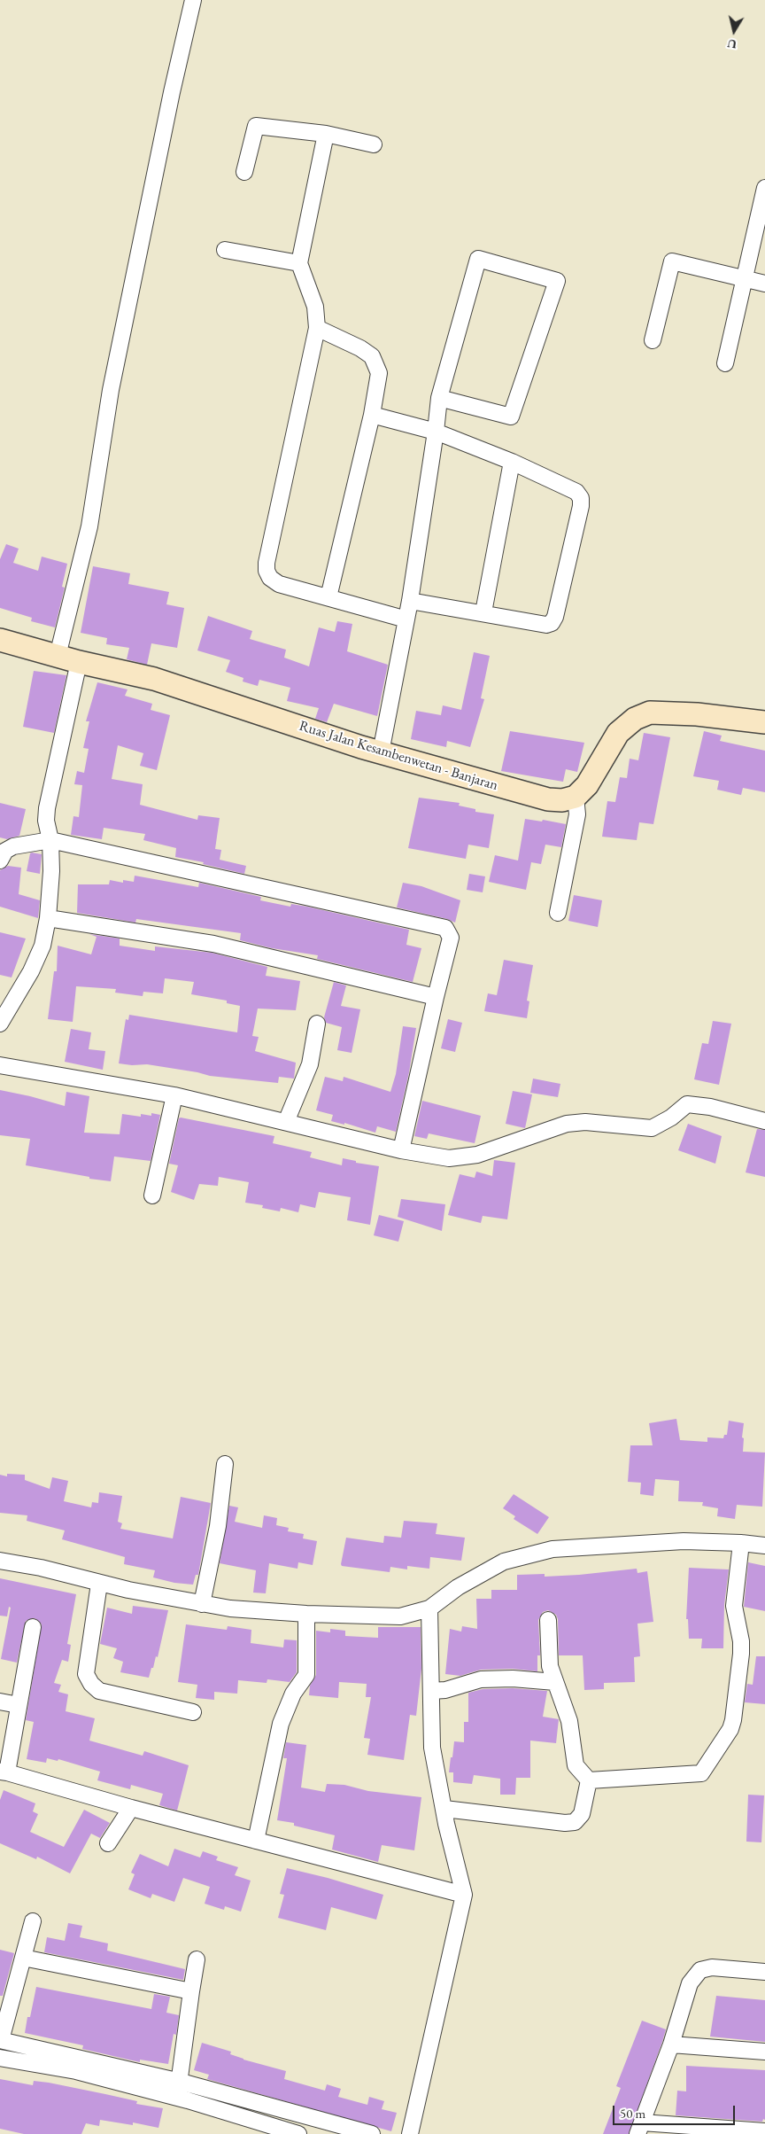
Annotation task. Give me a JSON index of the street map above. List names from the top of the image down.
{
  "streets": {
    "main road": ["Ruas Jalan Kesambenwetan - Banjaran"]
  },
  "scale_bar": "50 m",
  "north": "bottom"
}
